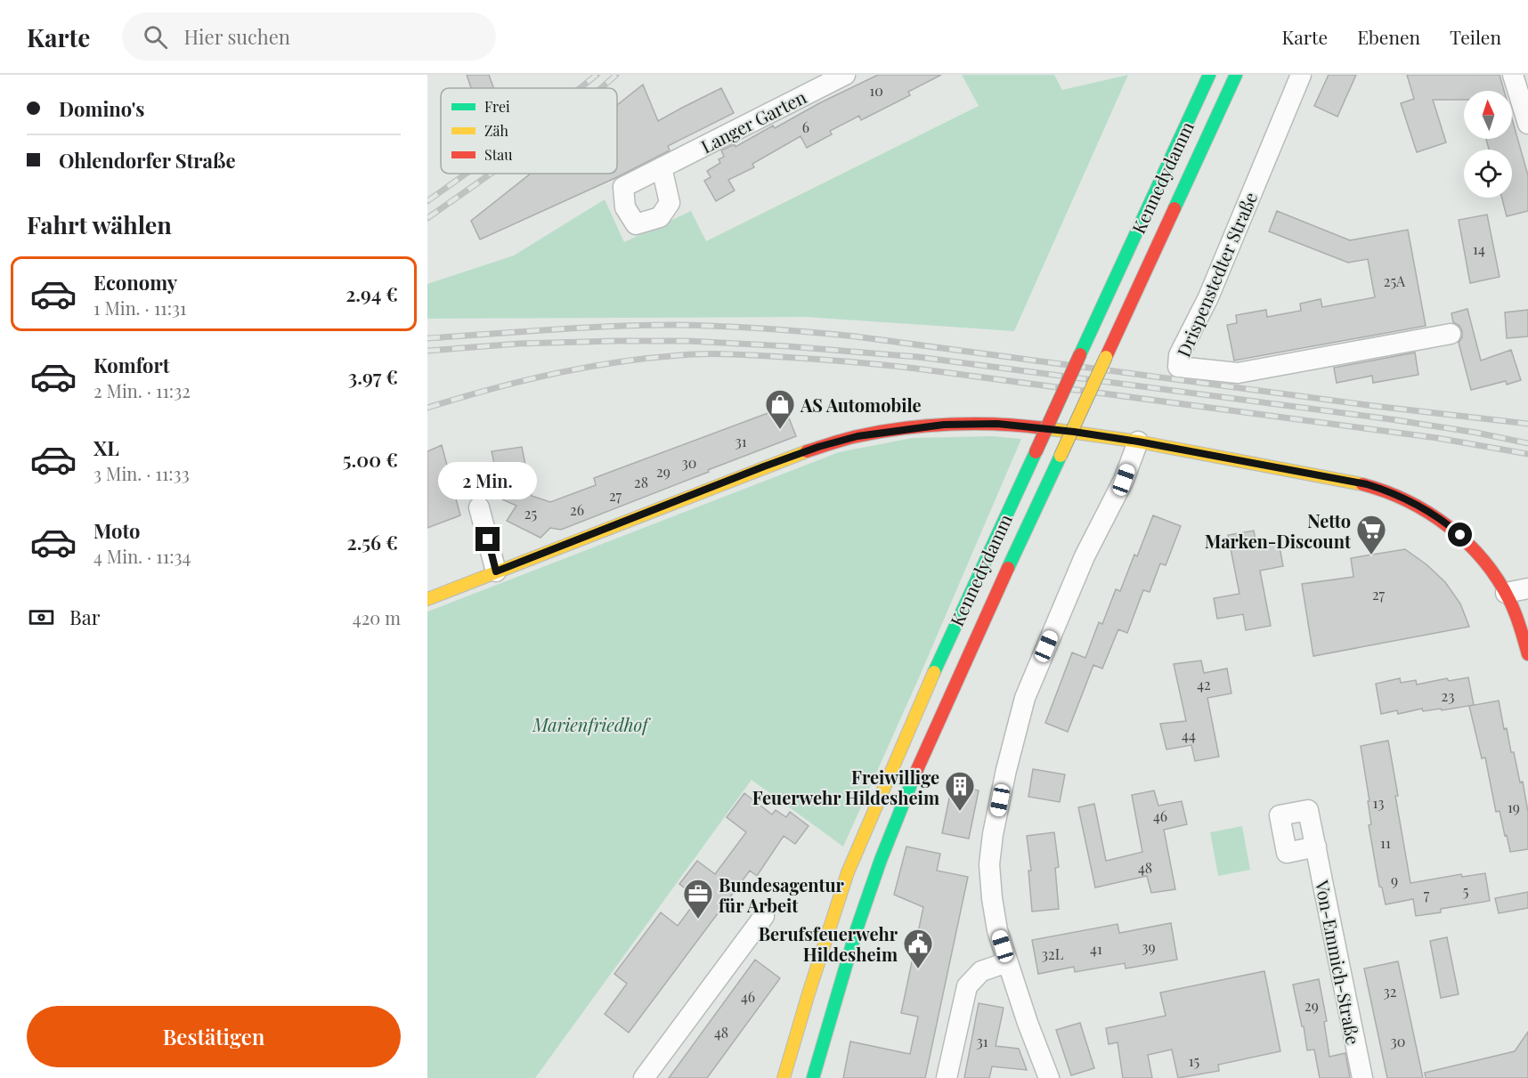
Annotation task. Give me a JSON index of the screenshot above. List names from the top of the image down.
{
  "streets": {
    "main road": ["Kennedydamm"],
    "street": ["Langer Garten", "Drispenstedter Straße", "Von-Emmich-Straße"]
  },
  "parks": ["Marienfriedhof"],
  "places": {
    "shop": ["AS Automobile"],
    "supermarket": ["Netto Marken-Discount"],
    "building": ["Freiwillige Feuerwehr Hildesheim"],
    "office": ["Bundesagentur für Arbeit"],
    "public building": ["Berufsfeuerwehr Hildesheim"]
  },
  "house_numbers": [
    "10",
    "6",
    "14",
    "25A",
    "31",
    "30",
    "29",
    "28",
    "27",
    "26",
    "25",
    "27",
    "42",
    "23",
    "44",
    "13",
    "19",
    "46",
    "11",
    "48",
    "9",
    "5",
    "7",
    "39",
    "41",
    "32L",
    "32",
    "46",
    "29",
    "48",
    "31",
    "30",
    "15"
  ],
  "legend": ["Frei", "Zäh", "Stau"],
  "north": "top",
  "page": {
    "header": "Karte",
    "search": "Hier suchen",
    "nav": ["Karte", "Ebenen", "Teilen"],
    "banner": ["Domino's", "Ohlendorfer Straße"],
    "heading": "Fahrt wählen",
    "list": [
      {
        "name": "Economy",
        "note": "1 Min. · 11:31",
        "value": "2.94 €"
      },
      {
        "name": "Komfort",
        "note": "2 Min. · 11:32",
        "value": "3.97 €"
      },
      {
        "name": "XL",
        "note": "3 Min. · 11:33",
        "value": "5.00 €"
      },
      {
        "name": "Moto",
        "note": "4 Min. · 11:34",
        "value": "2.56 €"
      }
    ],
    "bubble": "2 Min.",
    "pay": ["Bar", "420 m"],
    "buttons": "Bestätigen"
  }
}
